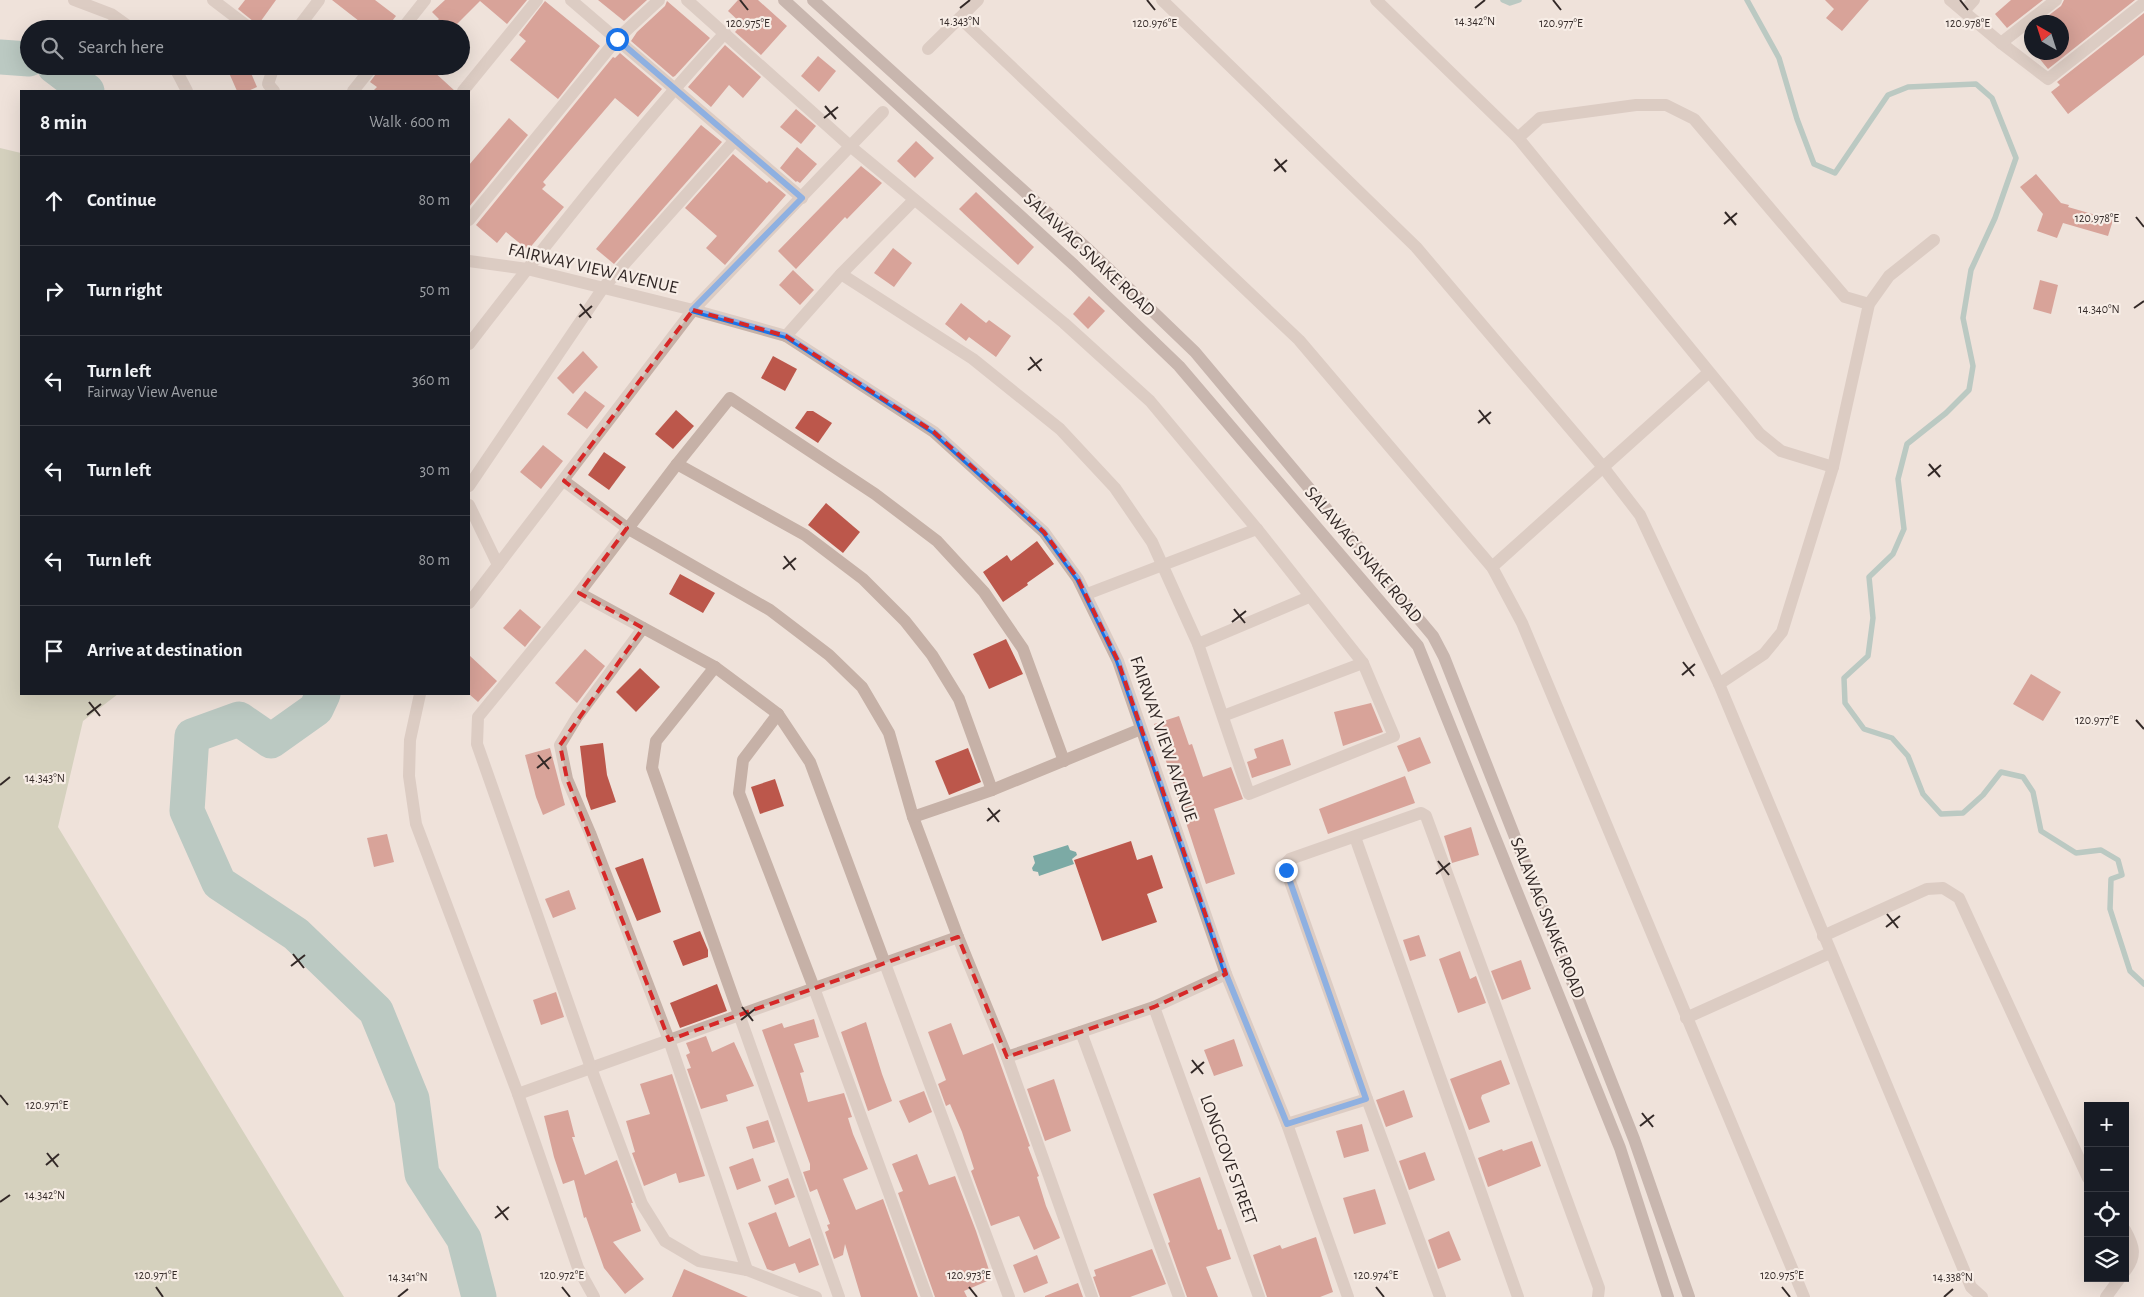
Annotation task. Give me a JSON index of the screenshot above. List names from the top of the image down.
{
  "streets": {
    "main road": ["SALAWAG SNAKE ROAD"],
    "street": ["FAIRWAY VIEW AVENUE", "LONGCOVE STREET"]
  },
  "north": "top left",
  "page": {
    "search": "Search here",
    "heading": ["8 min", "Walk · 600 m"],
    "list": [
      ["Continue", "80 m"],
      ["Turn right", "50 m"],
      ["Turn left", "Fairway View Avenue", "360 m"],
      ["Turn left", "30 m"],
      ["Turn left", "80 m"],
      "Arrive at destination"
    ],
    "map_buttons": ["+", "−"]
  },
  "coordinates": [
    "14.343°N",
    "14.342°N",
    "120.976°E",
    "120.975°E",
    "120.977°E",
    "120.978°E",
    "14.340°N",
    "120.971°E",
    "120.972°E",
    "120.973°E",
    "120.974°E",
    "14.341°N",
    "14.338°N"
  ]
}
